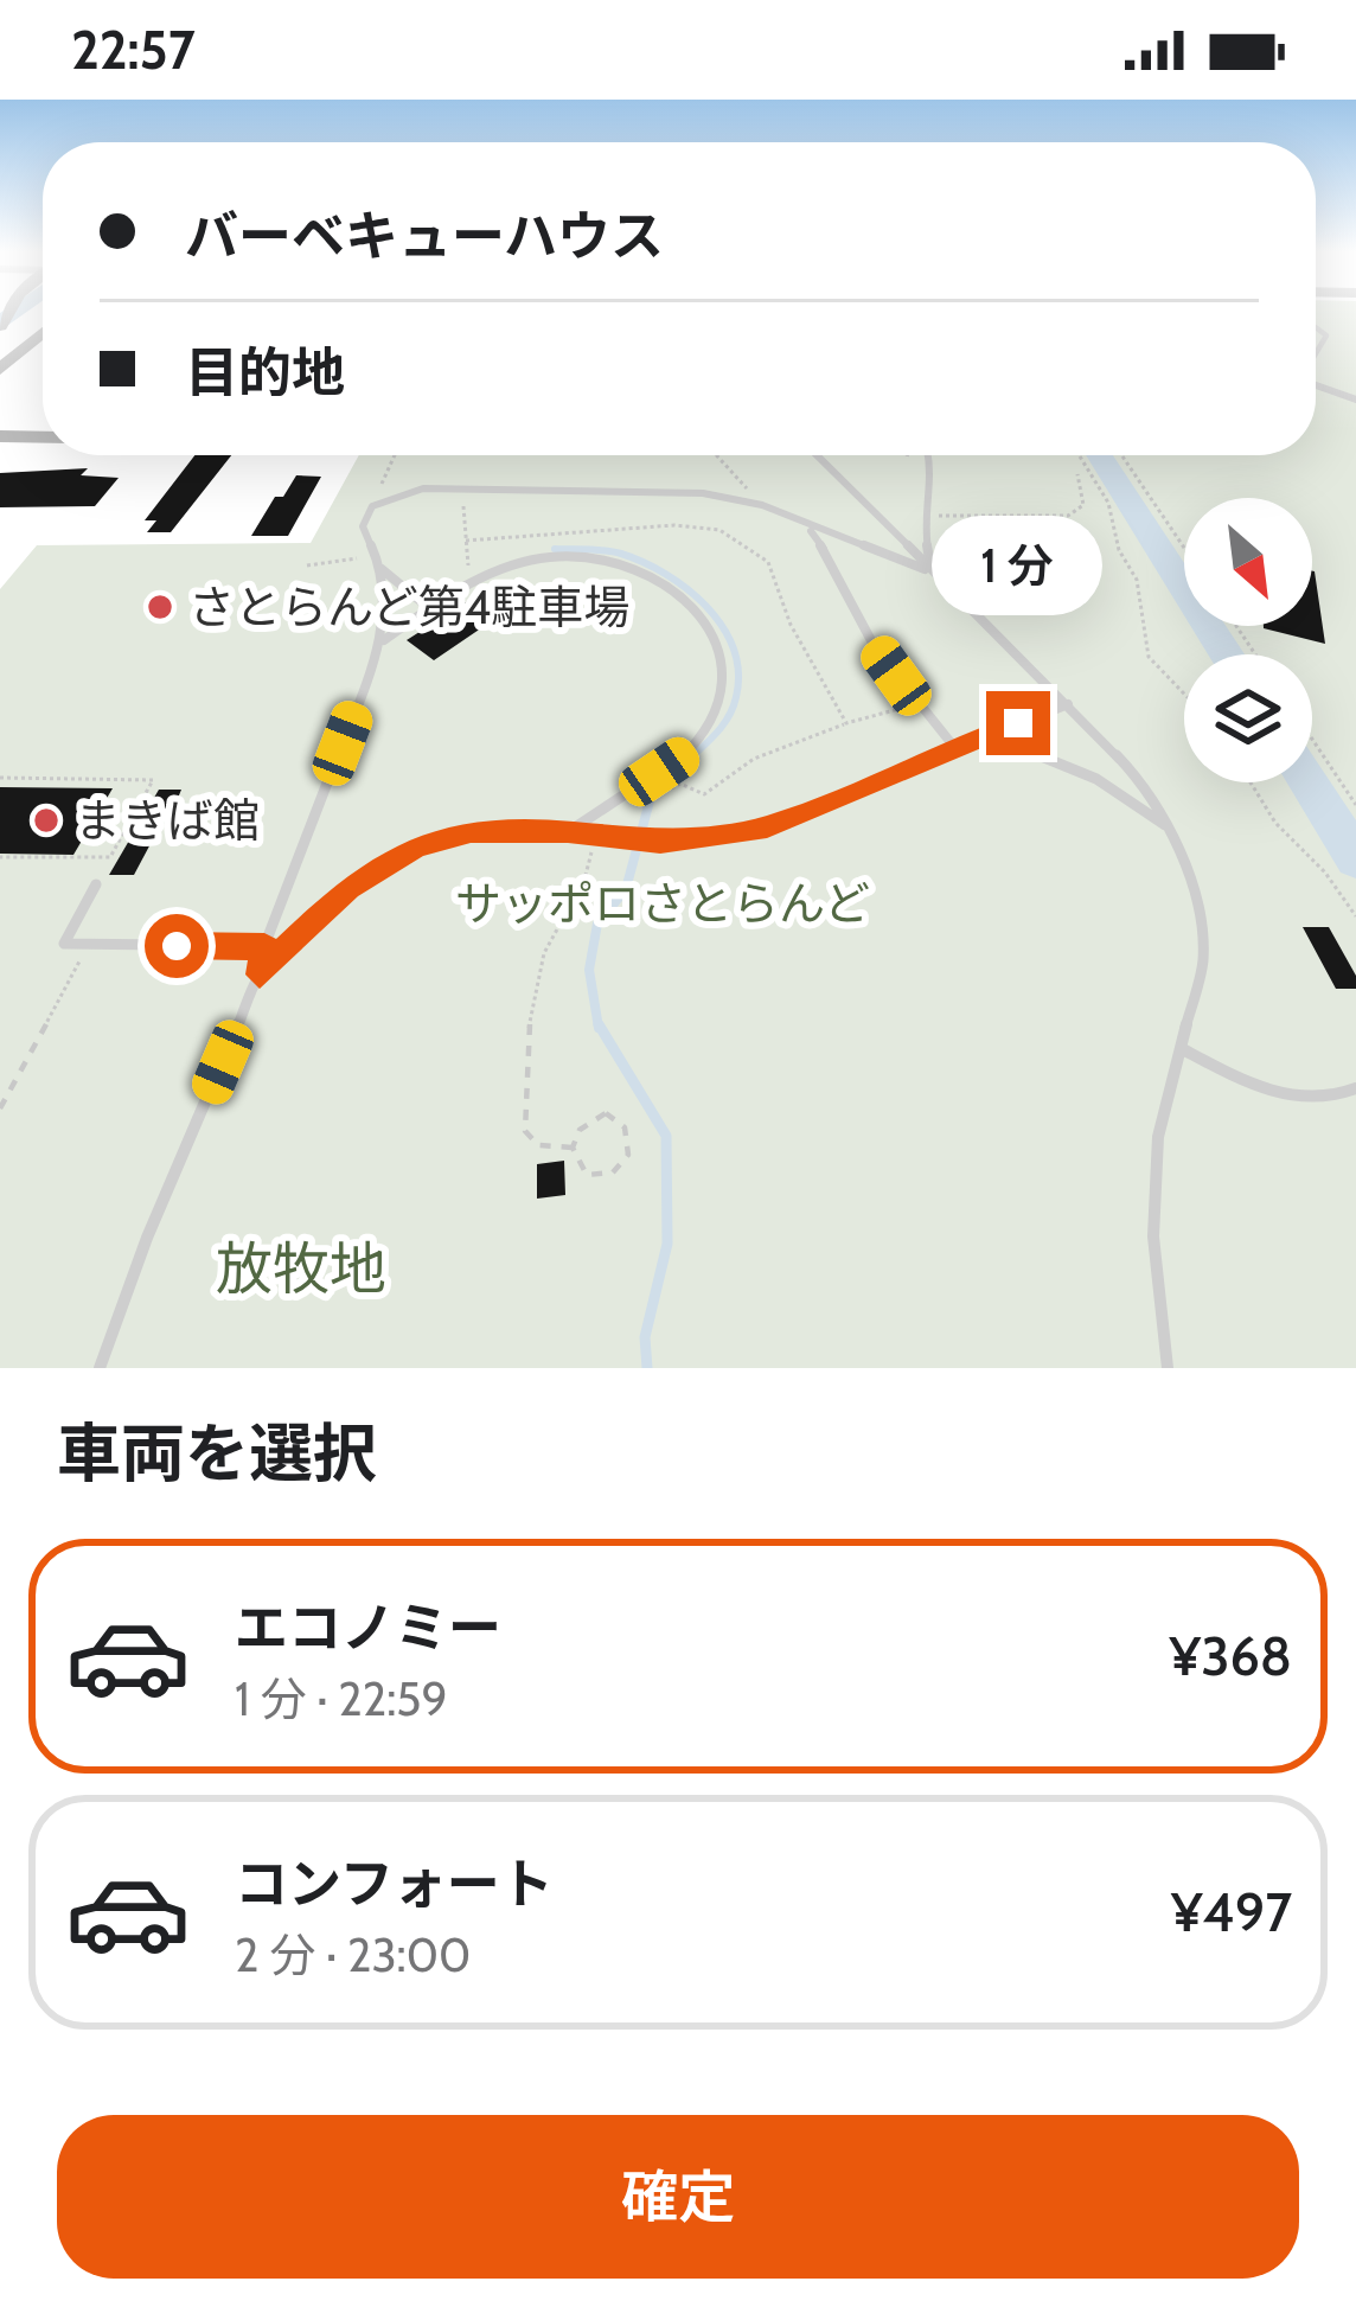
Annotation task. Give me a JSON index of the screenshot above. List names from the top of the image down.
{
  "parks": ["サッポロさとらんど", "放牧地"],
  "places": ["さとらんど第4駐車場", "まきば館"],
  "north": "bottom right",
  "page": {
    "status": "22:57",
    "banner": ["バーベキューハウス", "目的地"],
    "bubble": "1 分",
    "heading": "車両を選択",
    "list": [
      {
        "name": "エコノミー",
        "note": "1 分 · 22:59",
        "value": "¥368"
      },
      {
        "name": "コンフォート",
        "note": "2 分 · 23:00",
        "value": "¥497"
      }
    ],
    "buttons": "確定"
  }
}
